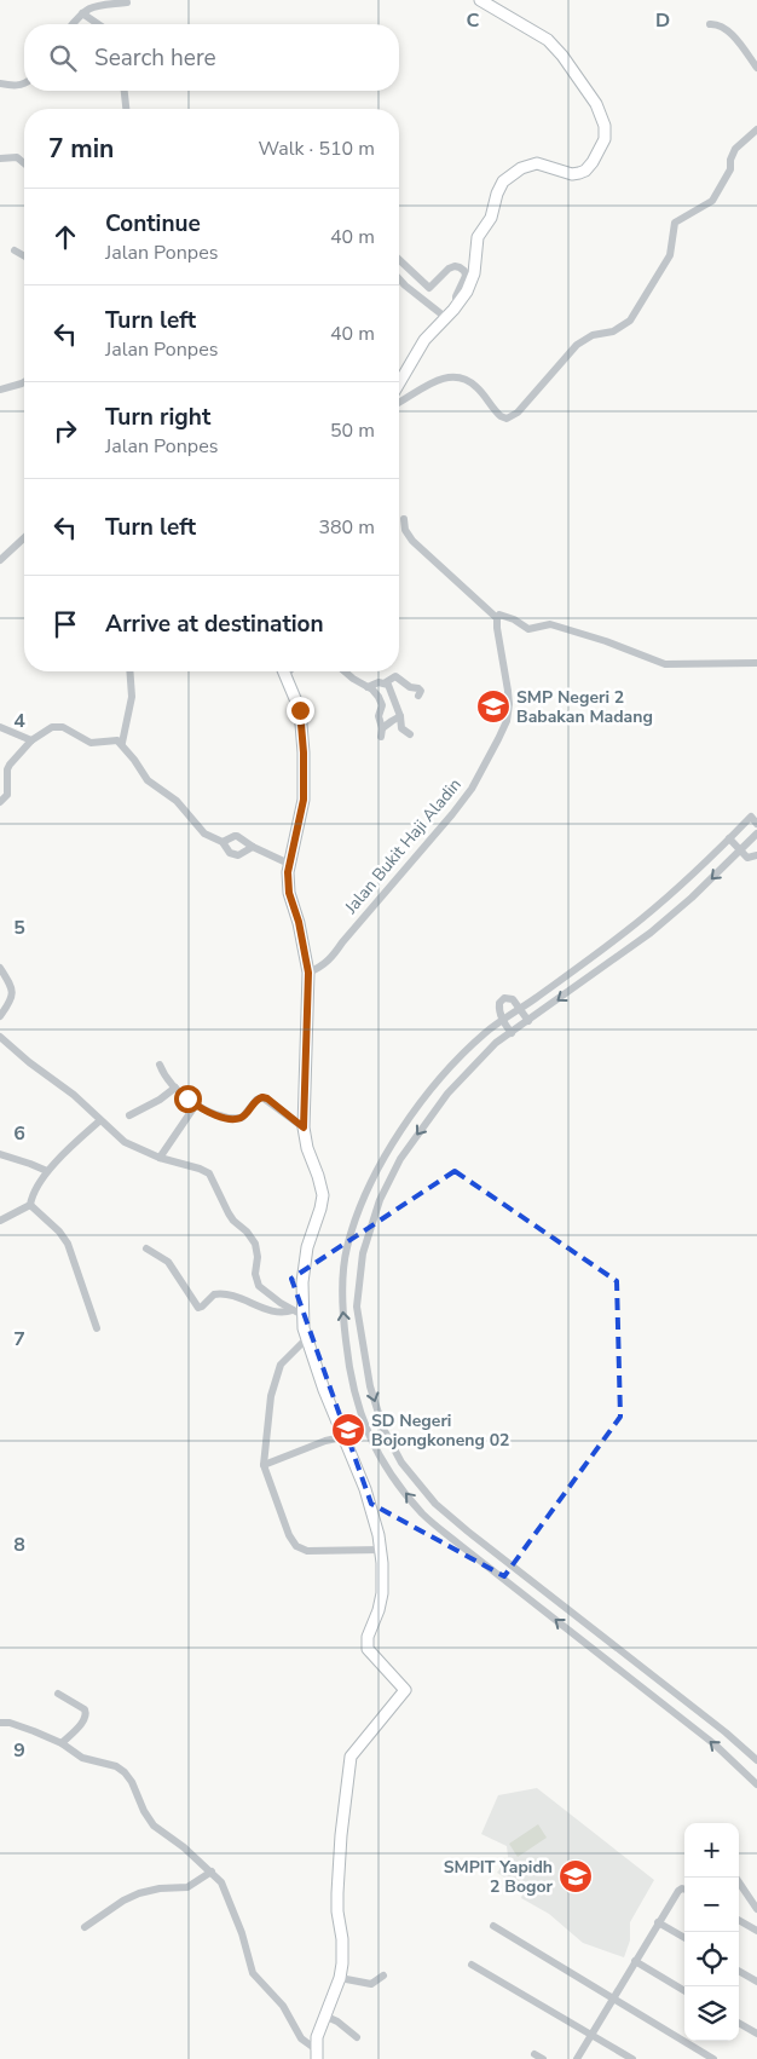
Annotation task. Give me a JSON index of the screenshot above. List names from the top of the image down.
{
  "streets": {
    "street": ["Jalan Bukit Haji Aladin"]
  },
  "places": {
    "school or university": ["SMP Negeri 2 Babakan Madang", "SD Negeri Bojongkoneng 02", "SMPIT Yapidh 2 Bogor"]
  },
  "page": {
    "search": "Search here",
    "heading": ["7 min", "Walk · 510 m"],
    "list": [
      ["Continue", "Jalan Ponpes", "40 m"],
      ["Turn left", "Jalan Ponpes", "40 m"],
      ["Turn right", "Jalan Ponpes", "50 m"],
      ["Turn left", "380 m"],
      "Arrive at destination"
    ],
    "map_buttons": ["+", "−"]
  },
  "grid": {
    "columns": ["C", "D"],
    "rows": [
      "4",
      "5",
      "6",
      "7",
      "8",
      "9"
    ]
  }
}
